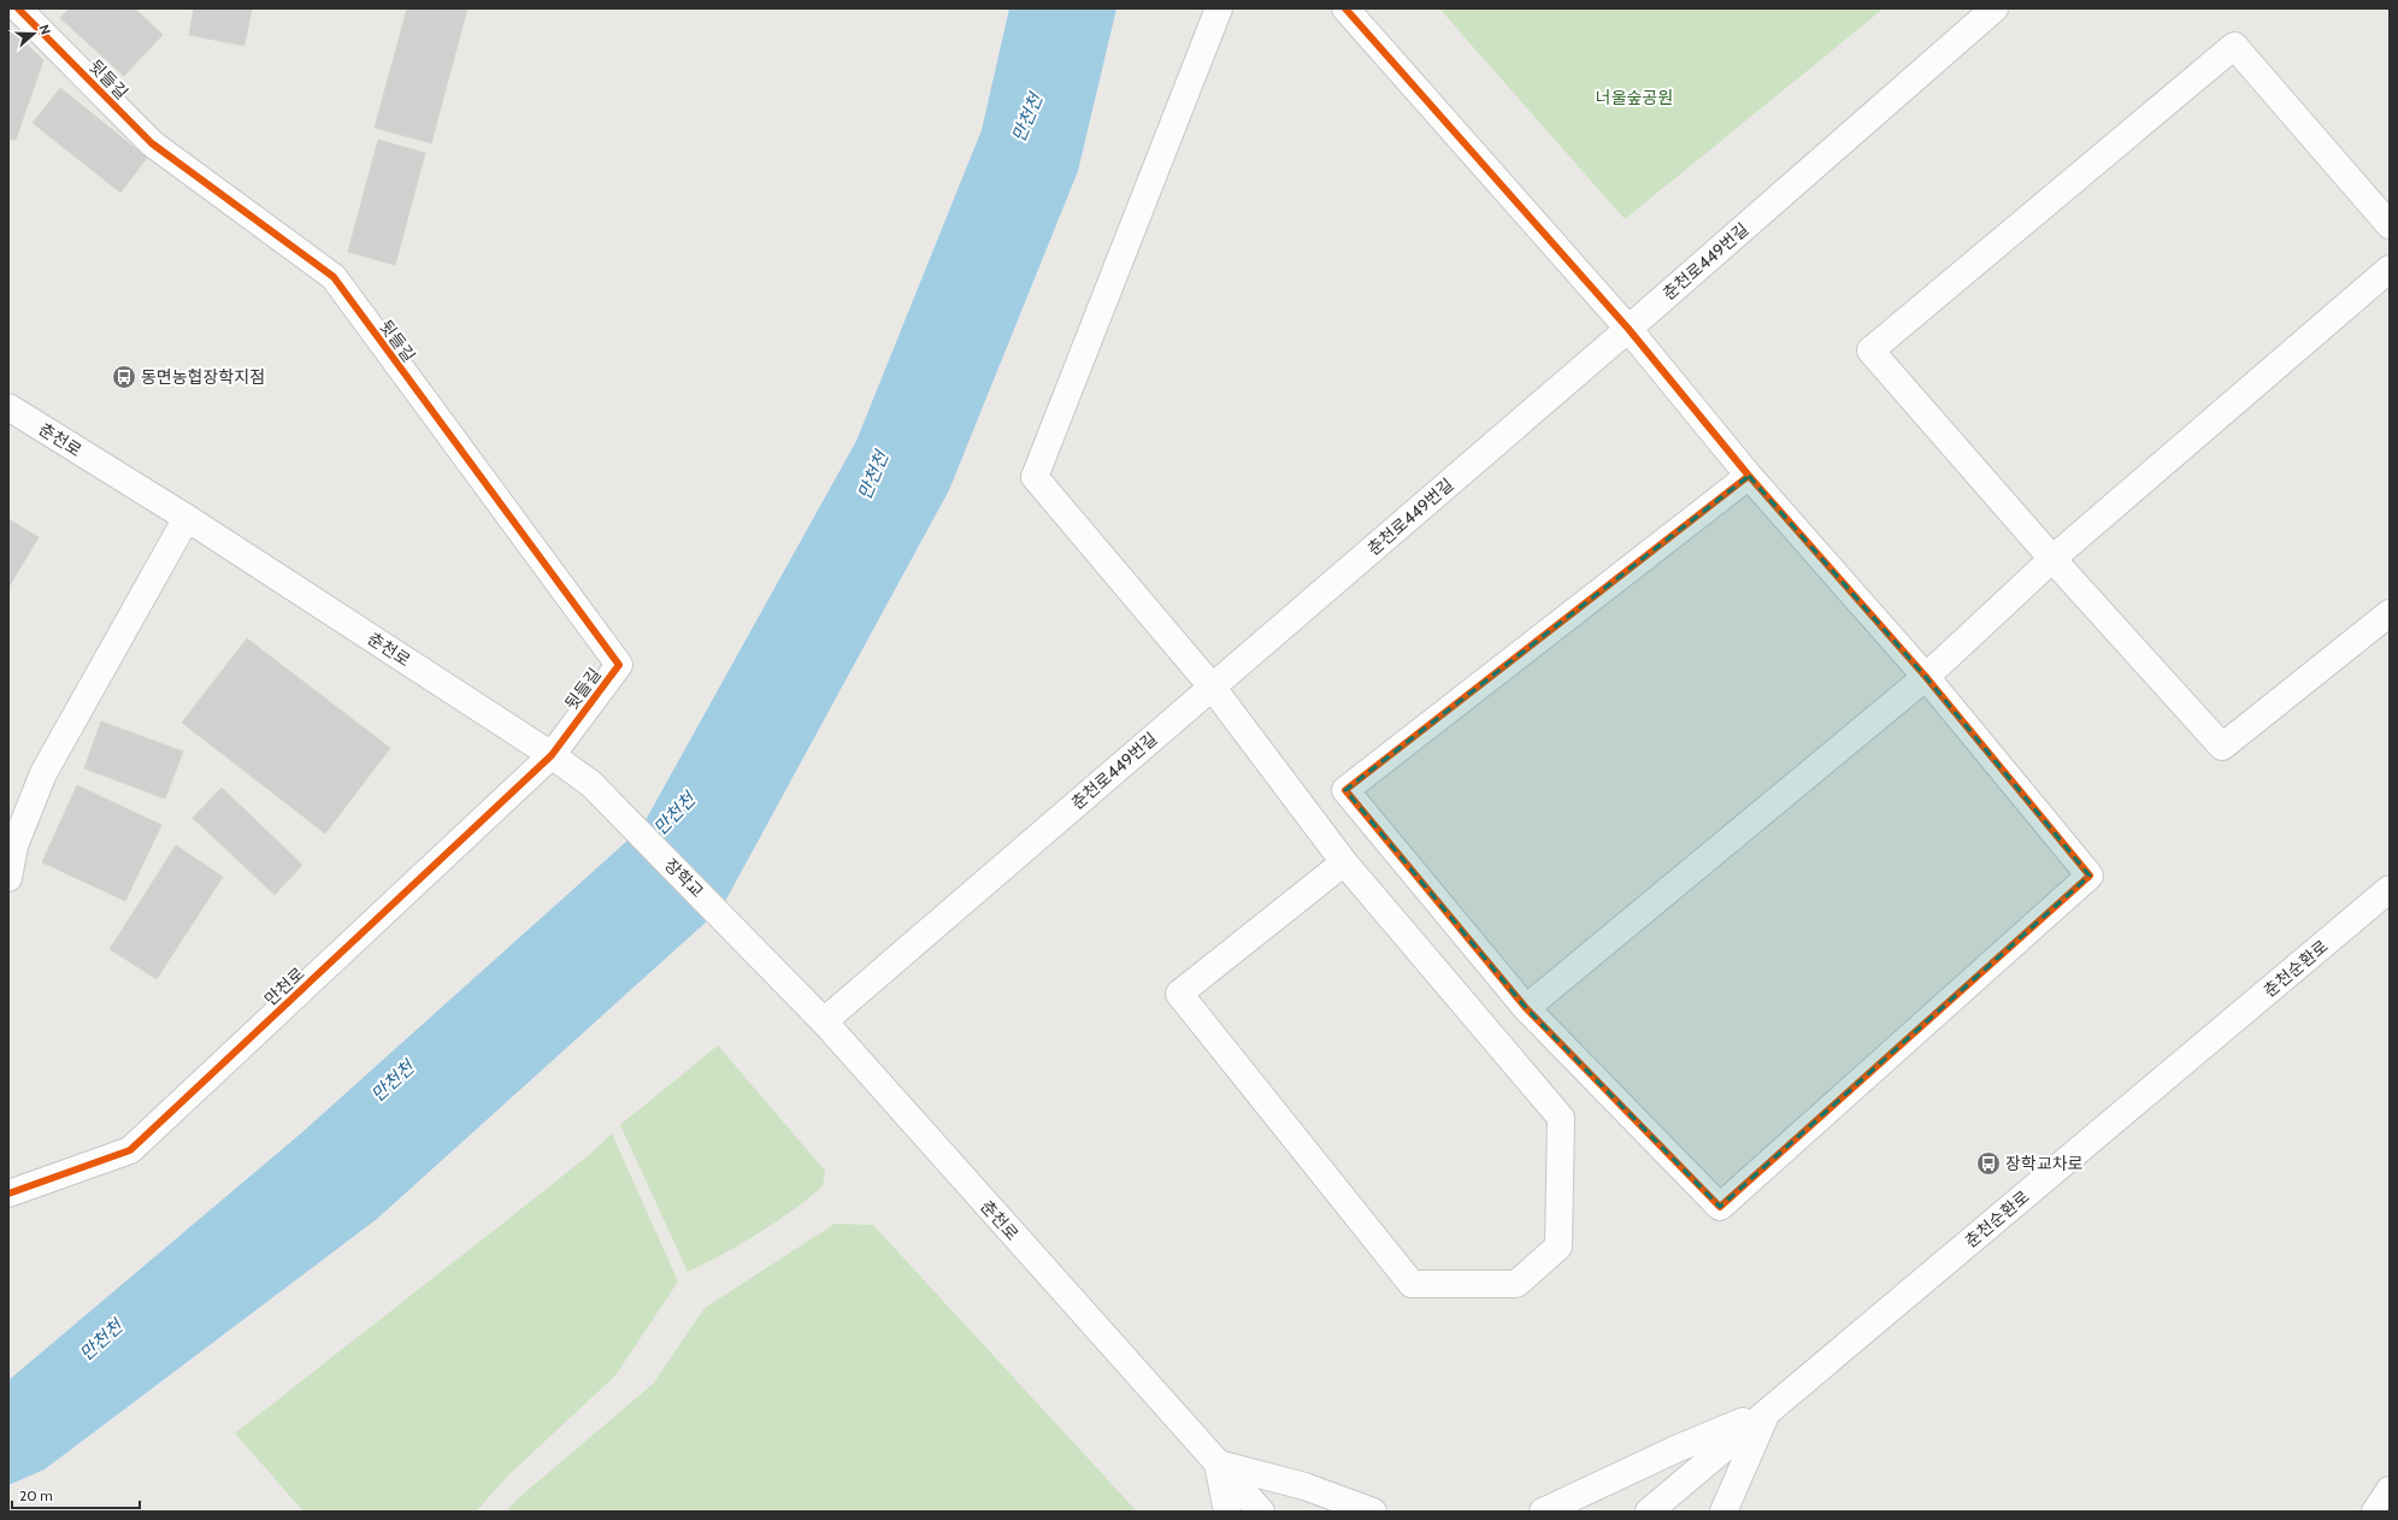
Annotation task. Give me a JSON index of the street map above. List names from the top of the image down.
{
  "streets": {
    "street": [
      "뒷들길",
      "춘천로449번길",
      "춘천로",
      "장학교",
      "춘천순환로",
      "만천로"
    ]
  },
  "crossings": [
    ["뒷들길", "춘천로"],
    ["뒷들길", "만천로"],
    ["춘천로449번길", "춘천로"],
    ["춘천로", "장학교"],
    ["춘천로", "만천로"]
  ],
  "water": ["만천천"],
  "parks": ["너울숲공원"],
  "places": {
    "bus stop": ["동면농협장학지점", "장학교차로"]
  },
  "scale_bar": "20 m",
  "north": "right"
}
